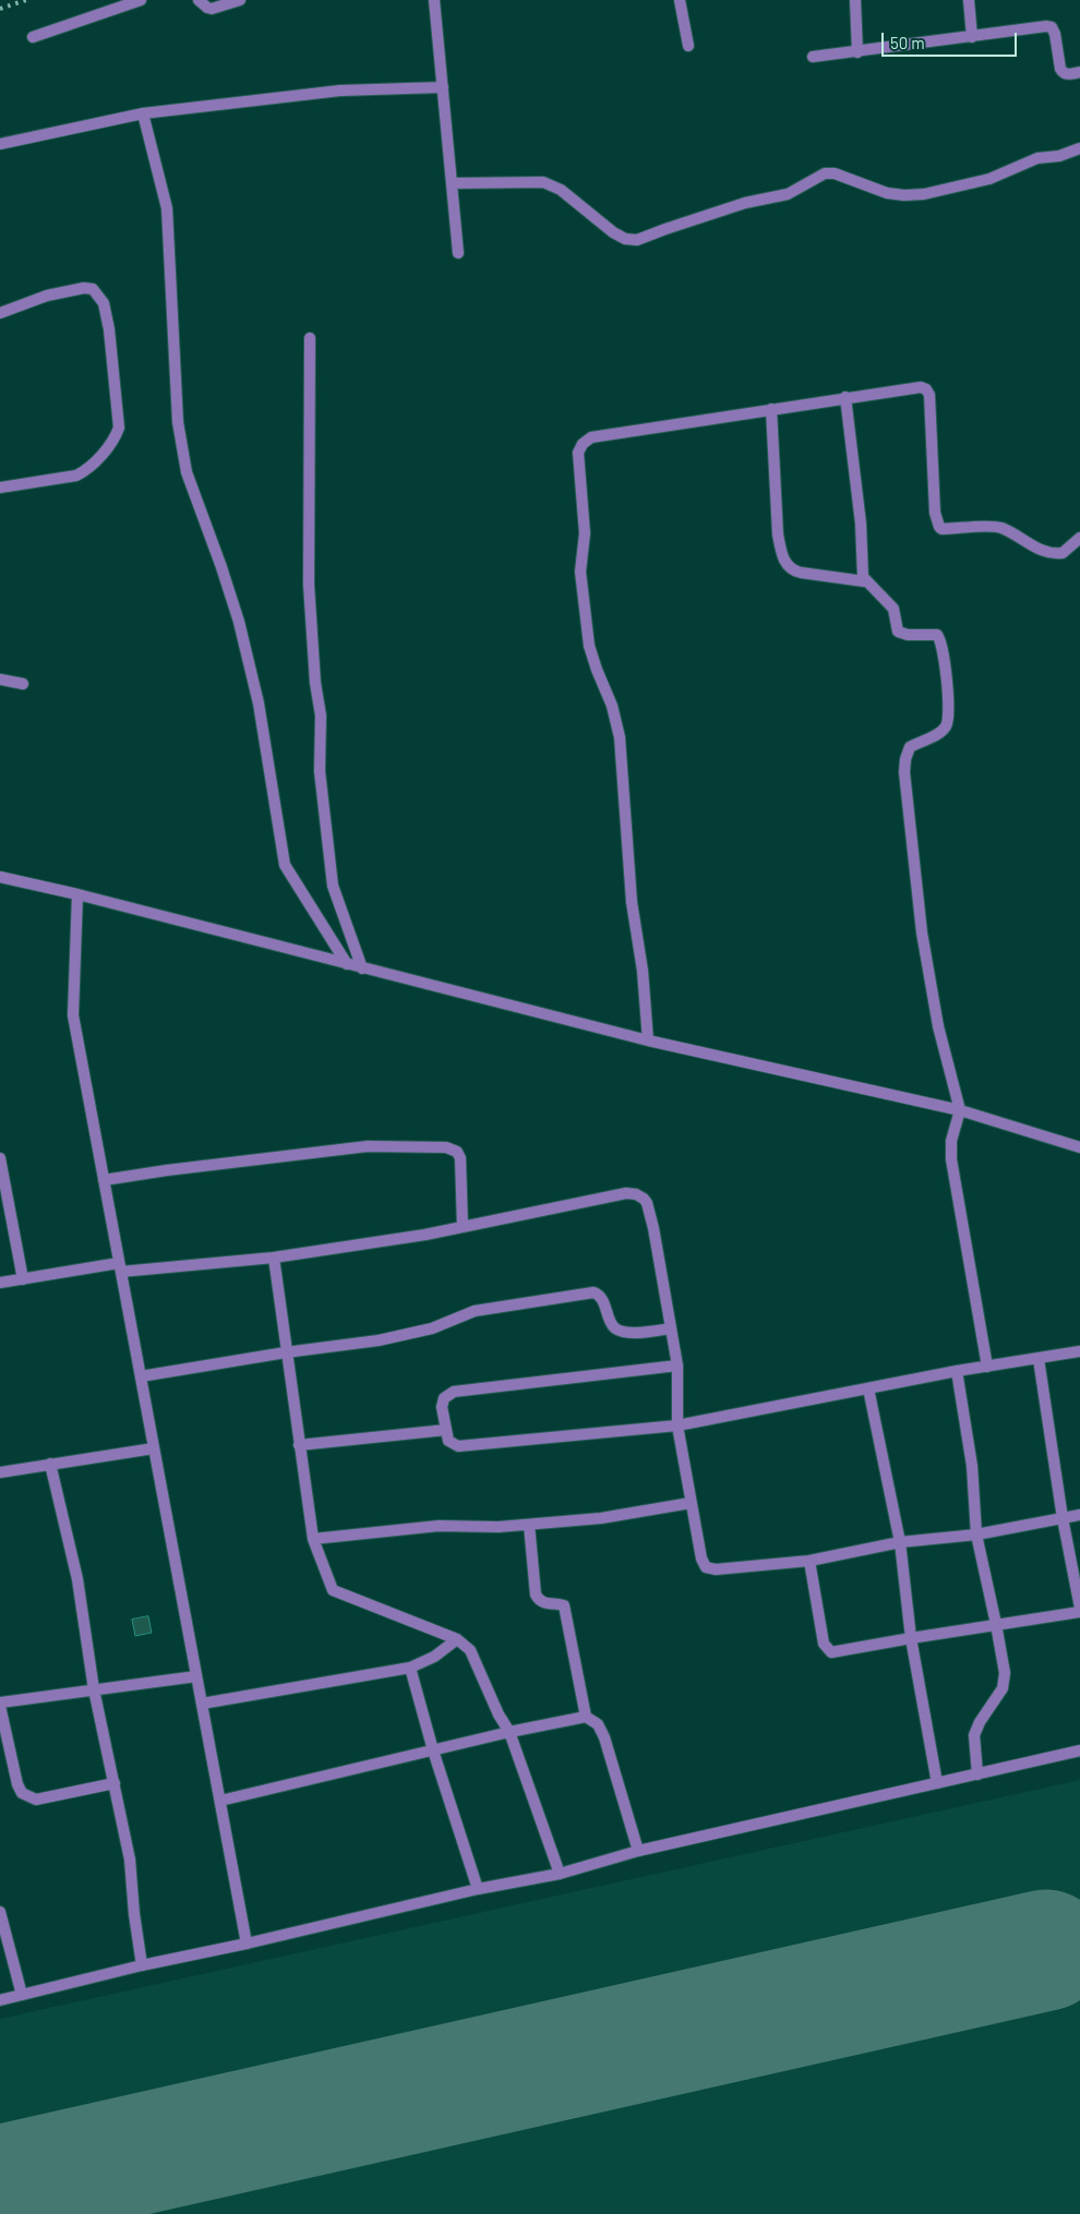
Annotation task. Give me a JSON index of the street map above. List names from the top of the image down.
{
  "scale_bar": "50 m"
}
